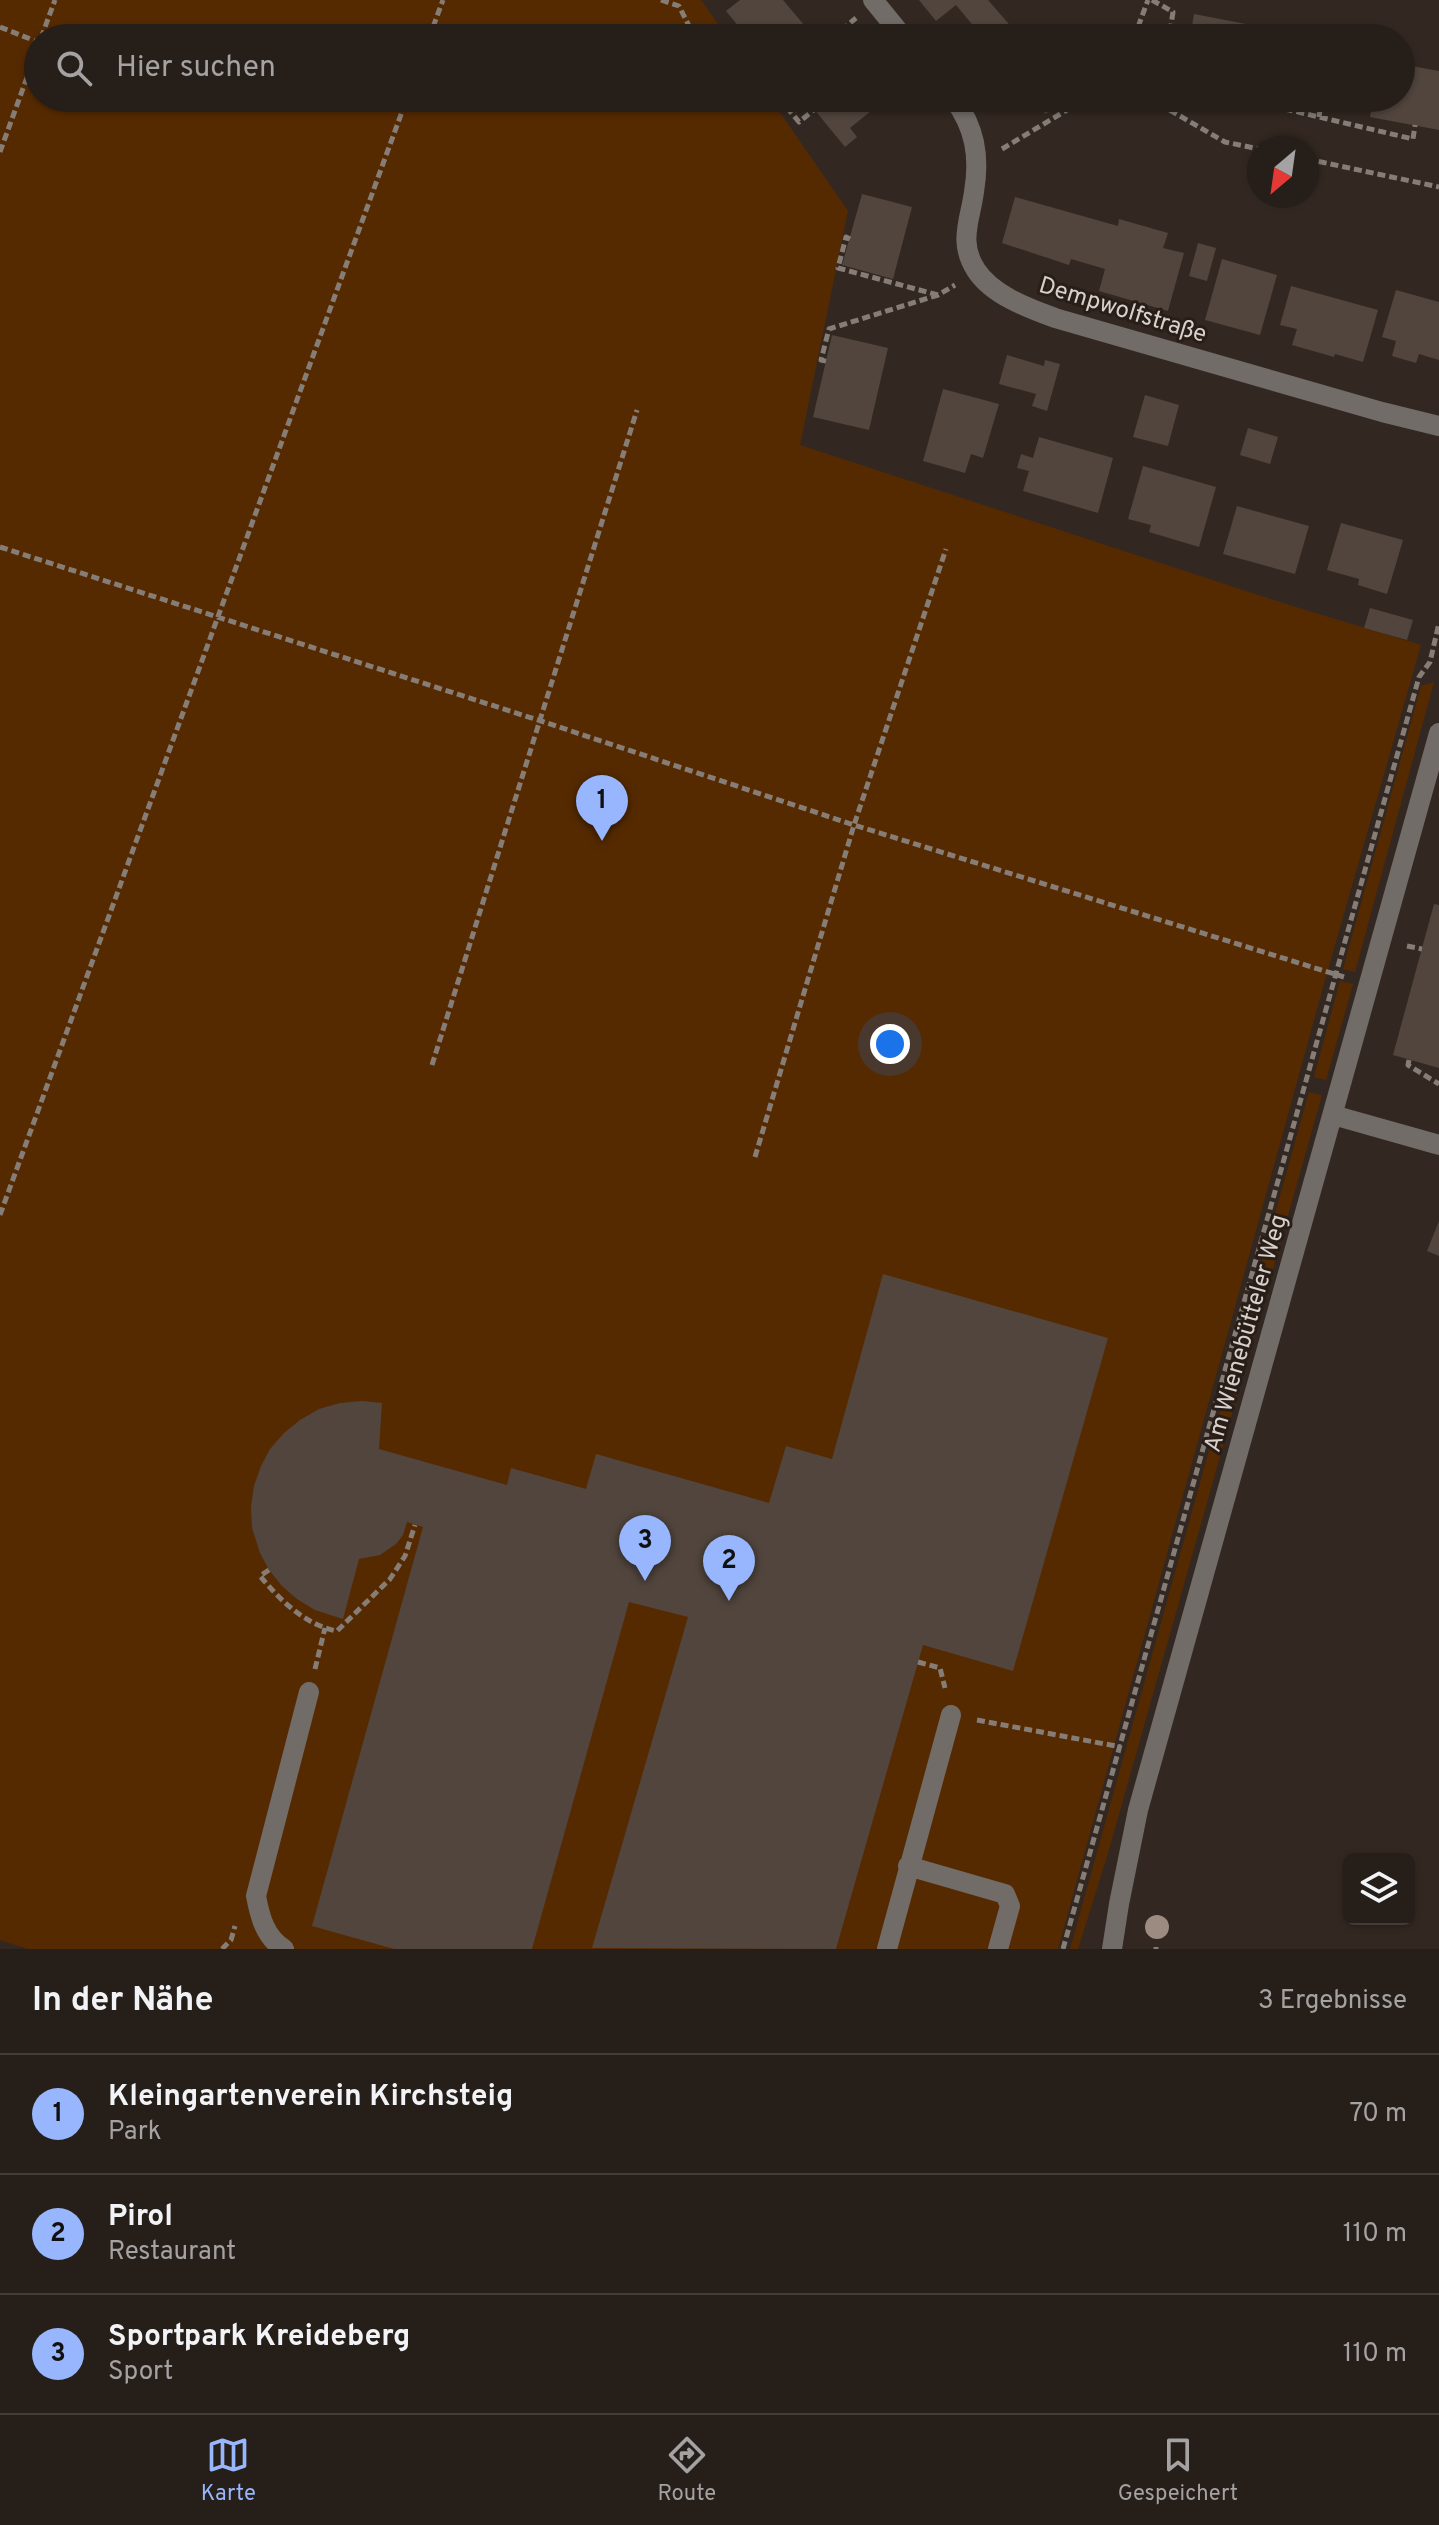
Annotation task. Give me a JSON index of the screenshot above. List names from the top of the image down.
{
  "streets": {
    "street": ["Dempwolfstraße", "Am Wienebütteler Weg"]
  },
  "north": "bottom left",
  "page": {
    "search": "Hier suchen",
    "pins": ["1", "3", "2"],
    "heading": ["In der Nähe", "3 Ergebnisse"],
    "list": [
      {
        "mark": "1",
        "name": "Kleingartenverein Kirchsteig",
        "note": "Park",
        "value": "70 m"
      },
      {
        "mark": "2",
        "name": "Pirol",
        "note": "Restaurant",
        "value": "110 m"
      },
      {
        "mark": "3",
        "name": "Sportpark Kreideberg",
        "note": "Sport",
        "value": "110 m"
      }
    ],
    "nav": ["Karte", "Route", "Gespeichert"]
  }
}
